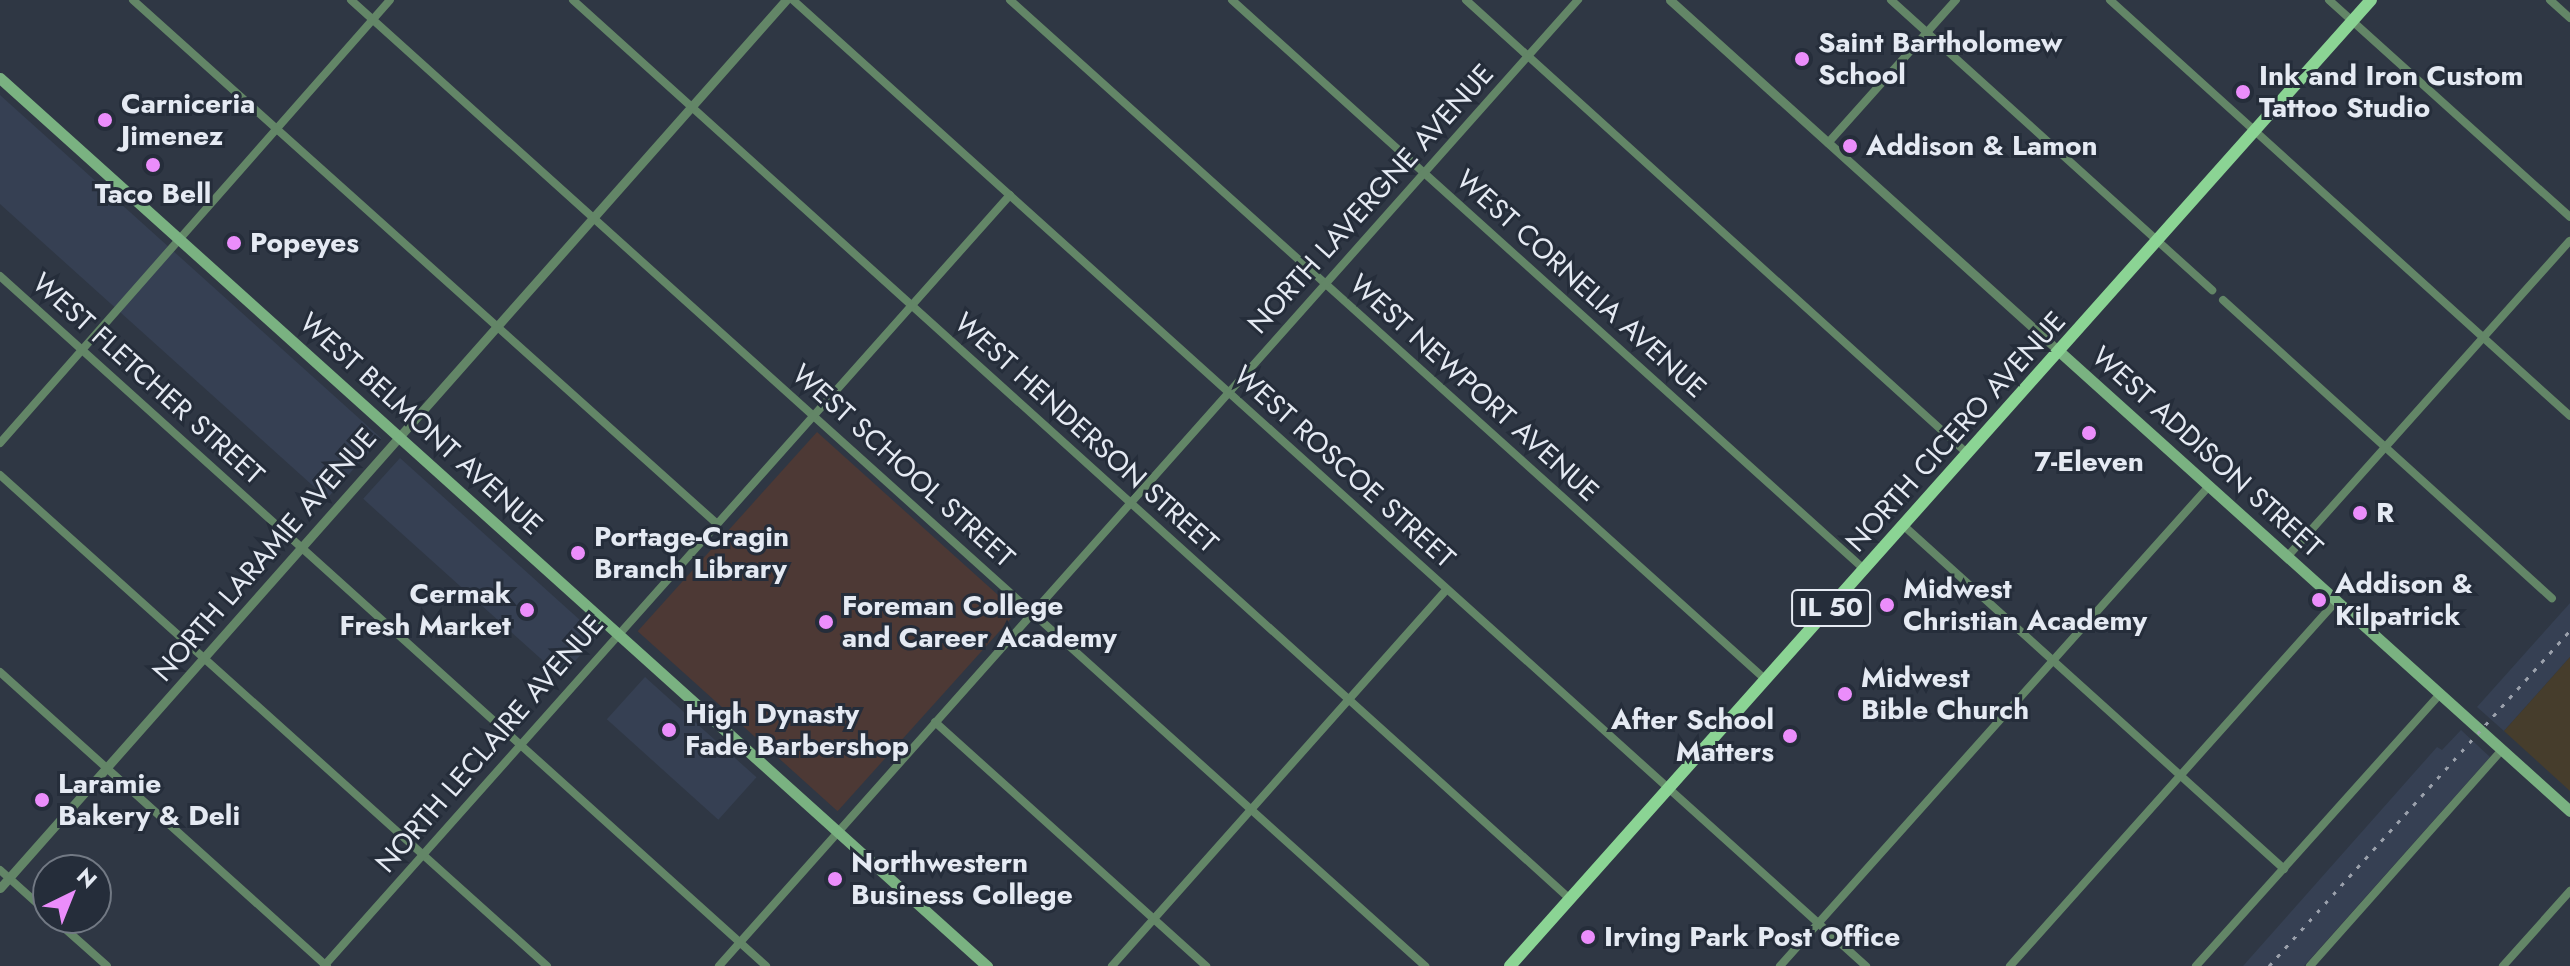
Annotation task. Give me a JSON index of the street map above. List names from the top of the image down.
{
  "streets": {
    "main road": [
      "WEST BELMONT AVENUE",
      "NORTH CICERO AVENUE",
      "WEST ADDISON STREET",
      "IL 50"
    ],
    "street": [
      "NORTH LAVERGNE AVENUE",
      "WEST CORNELIA AVENUE",
      "WEST FLETCHER STREET",
      "WEST NEWPORT AVENUE",
      "WEST HENDERSON STREET",
      "WEST SCHOOL STREET",
      "WEST ROSCOE STREET",
      "NORTH LARAMIE AVENUE",
      "NORTH LECLAIRE AVENUE"
    ]
  },
  "crossings": [
    ["NORTH LAVERGNE AVENUE", "WEST CORNELIA AVENUE"],
    ["NORTH LAVERGNE AVENUE", "WEST FLETCHER STREET"],
    ["NORTH LAVERGNE AVENUE", "WEST NEWPORT AVENUE"],
    ["NORTH LAVERGNE AVENUE", "WEST BELMONT AVENUE"],
    ["NORTH LAVERGNE AVENUE", "WEST HENDERSON STREET"],
    ["NORTH LAVERGNE AVENUE", "WEST SCHOOL STREET"],
    ["NORTH LAVERGNE AVENUE", "WEST ROSCOE STREET"],
    ["WEST CORNELIA AVENUE", "NORTH CICERO AVENUE"],
    ["WEST FLETCHER STREET", "NORTH LARAMIE AVENUE"],
    ["WEST FLETCHER STREET", "NORTH LECLAIRE AVENUE"],
    ["WEST NEWPORT AVENUE", "NORTH CICERO AVENUE"],
    ["WEST BELMONT AVENUE", "NORTH LARAMIE AVENUE"],
    ["WEST BELMONT AVENUE", "NORTH LECLAIRE AVENUE"],
    ["NORTH CICERO AVENUE", "WEST HENDERSON STREET"],
    ["NORTH CICERO AVENUE", "WEST ADDISON STREET"],
    ["NORTH CICERO AVENUE", "WEST ROSCOE STREET"],
    ["WEST HENDERSON STREET", "NORTH LARAMIE AVENUE"],
    ["WEST HENDERSON STREET", "NORTH LECLAIRE AVENUE"],
    ["WEST SCHOOL STREET", "NORTH LARAMIE AVENUE"],
    ["WEST SCHOOL STREET", "NORTH LECLAIRE AVENUE"],
    ["WEST ROSCOE STREET", "NORTH LECLAIRE AVENUE"]
  ],
  "places": [
    "Saint Bartholomew School",
    "Ink and Iron Custom Tattoo Studio",
    "Carniceria Jimenez",
    "Addison & Lamon",
    "Taco Bell",
    "Popeyes",
    "7-Eleven",
    "R",
    "Portage-Cragin Branch Library",
    "Addison & Kilpatrick",
    "Midwest Christian Academy",
    "Cermak Fresh Market",
    "Foreman College and Career Academy",
    "Midwest Bible Church",
    "High Dynasty Fade Barbershop",
    "After School Matters",
    "Laramie Bakery & Deli",
    "Northwestern Business College",
    "Irving Park Post Office"
  ],
  "north": "top right"
}
